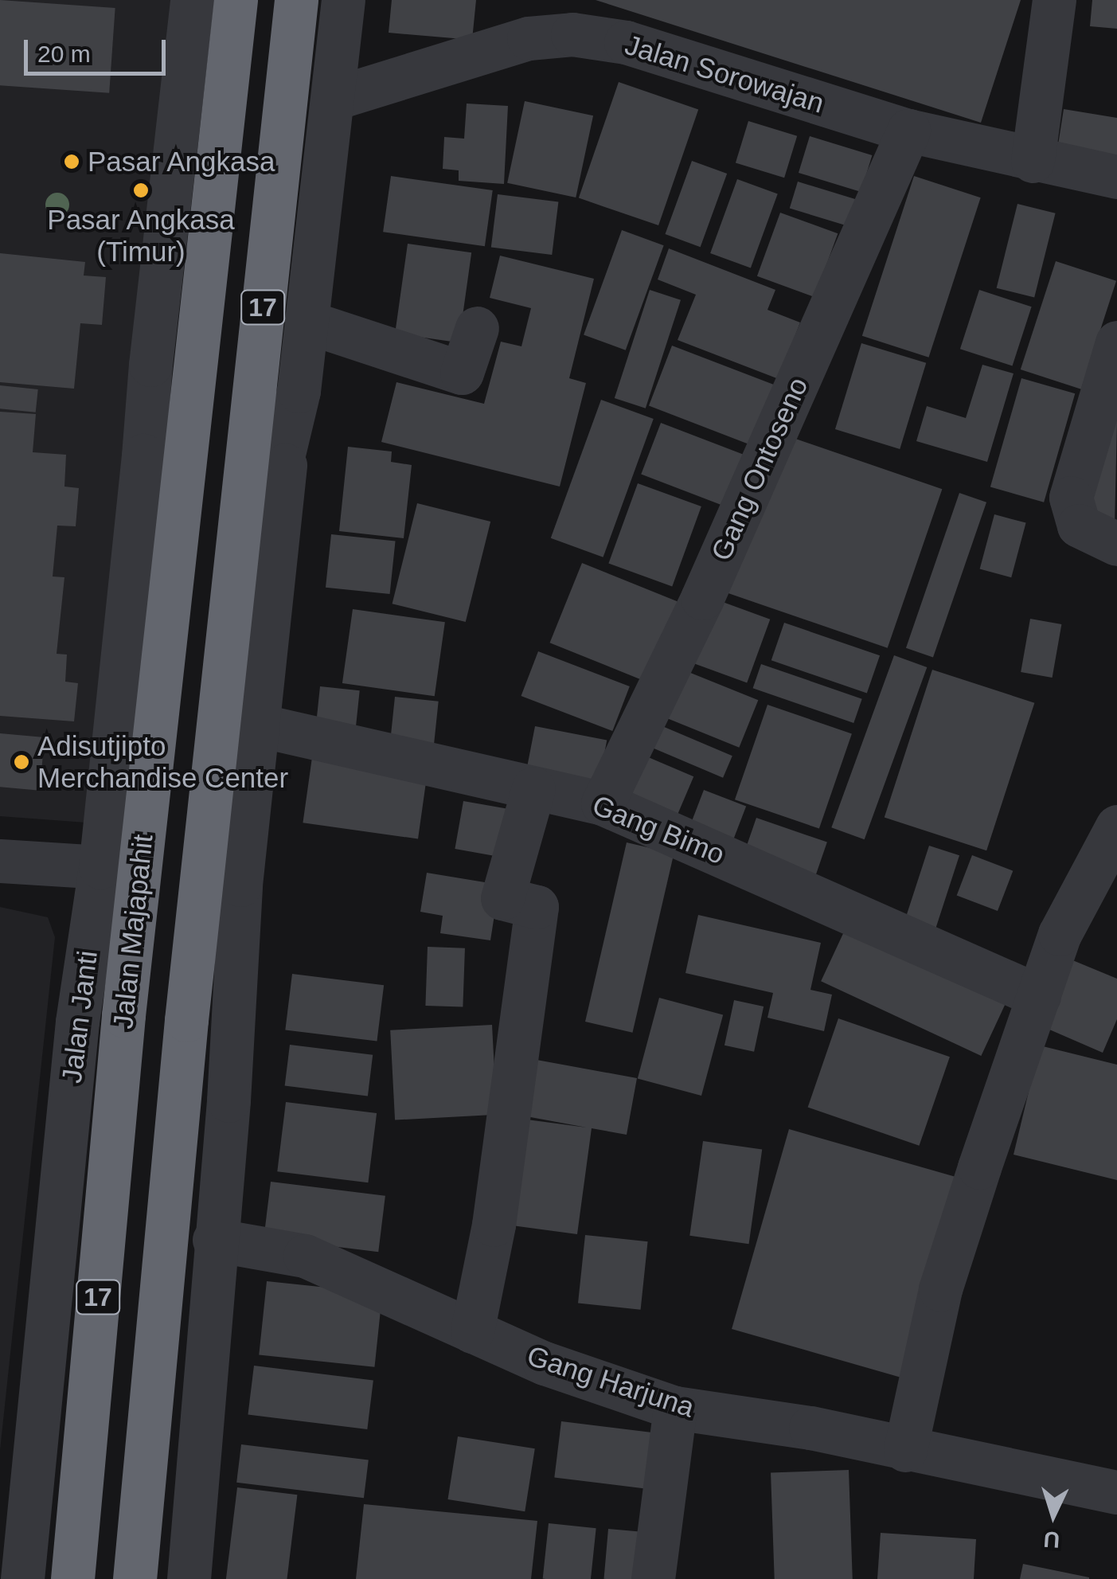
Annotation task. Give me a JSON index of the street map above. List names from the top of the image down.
{
  "streets": {
    "highway": ["17", "Jalan Majapahit"],
    "street": [
      "Jalan Sorowajan",
      "Gang Ontoseno",
      "Gang Bimo",
      "Jalan Janti",
      "Gang Harjuna"
    ]
  },
  "crossings": [
    ["Jalan Sorowajan", "Gang Ontoseno"],
    ["Gang Ontoseno", "Gang Bimo"]
  ],
  "places": ["Pasar Angkasa", "Pasar Angkasa (Timur)", "Adisutjipto Merchandise Center"],
  "scale_bar": "20 m",
  "north": "bottom"
}
